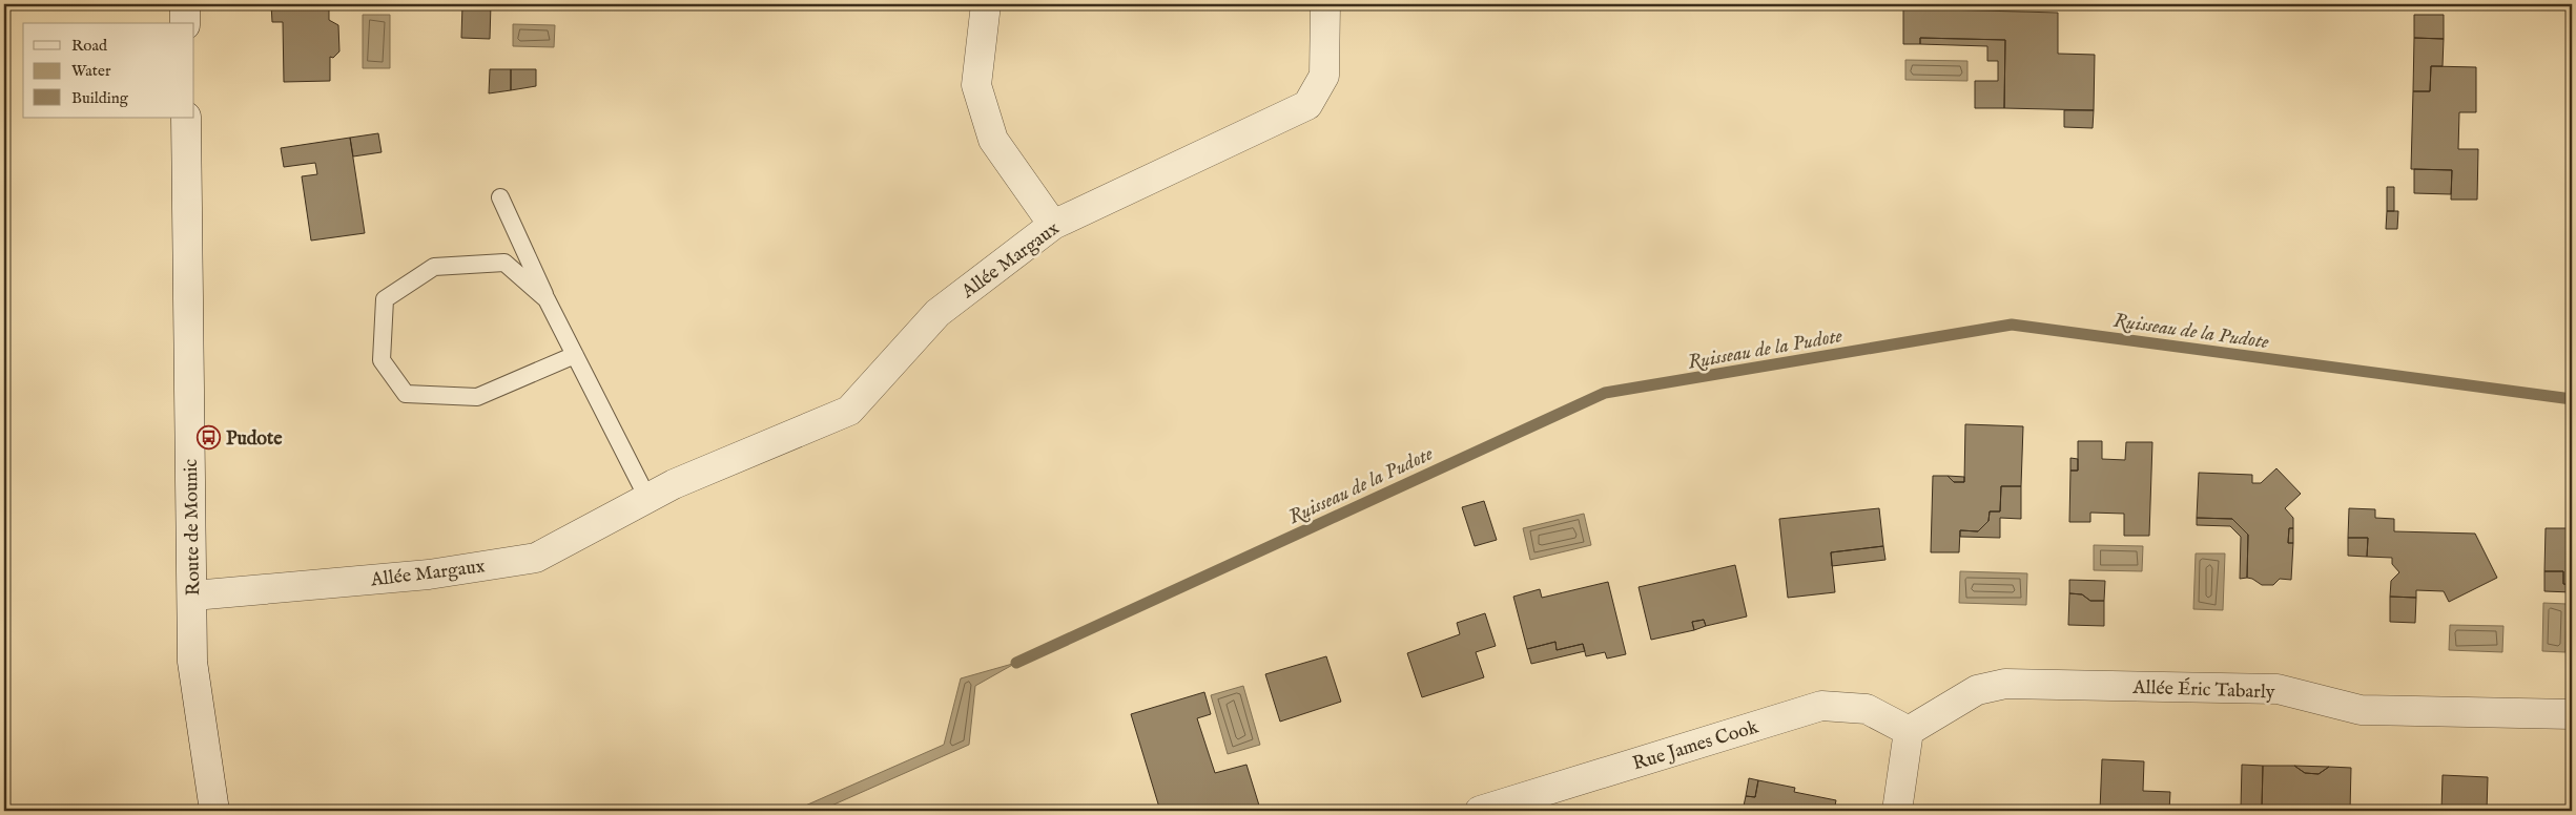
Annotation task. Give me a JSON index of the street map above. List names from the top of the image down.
{
  "streets": {
    "street": [
      "Allée Margaux",
      "Route de Mounic",
      "Allée Éric Tabarly",
      "Rue James Cook"
    ]
  },
  "crossings": [
    ["Allée Margaux", "Route de Mounic"],
    ["Allée Éric Tabarly", "Rue James Cook"]
  ],
  "water": ["Ruisseau de la Pudote"],
  "places": {
    "bus stop": ["Pudote"]
  },
  "legend": ["Road", "Water", "Building"]
}
